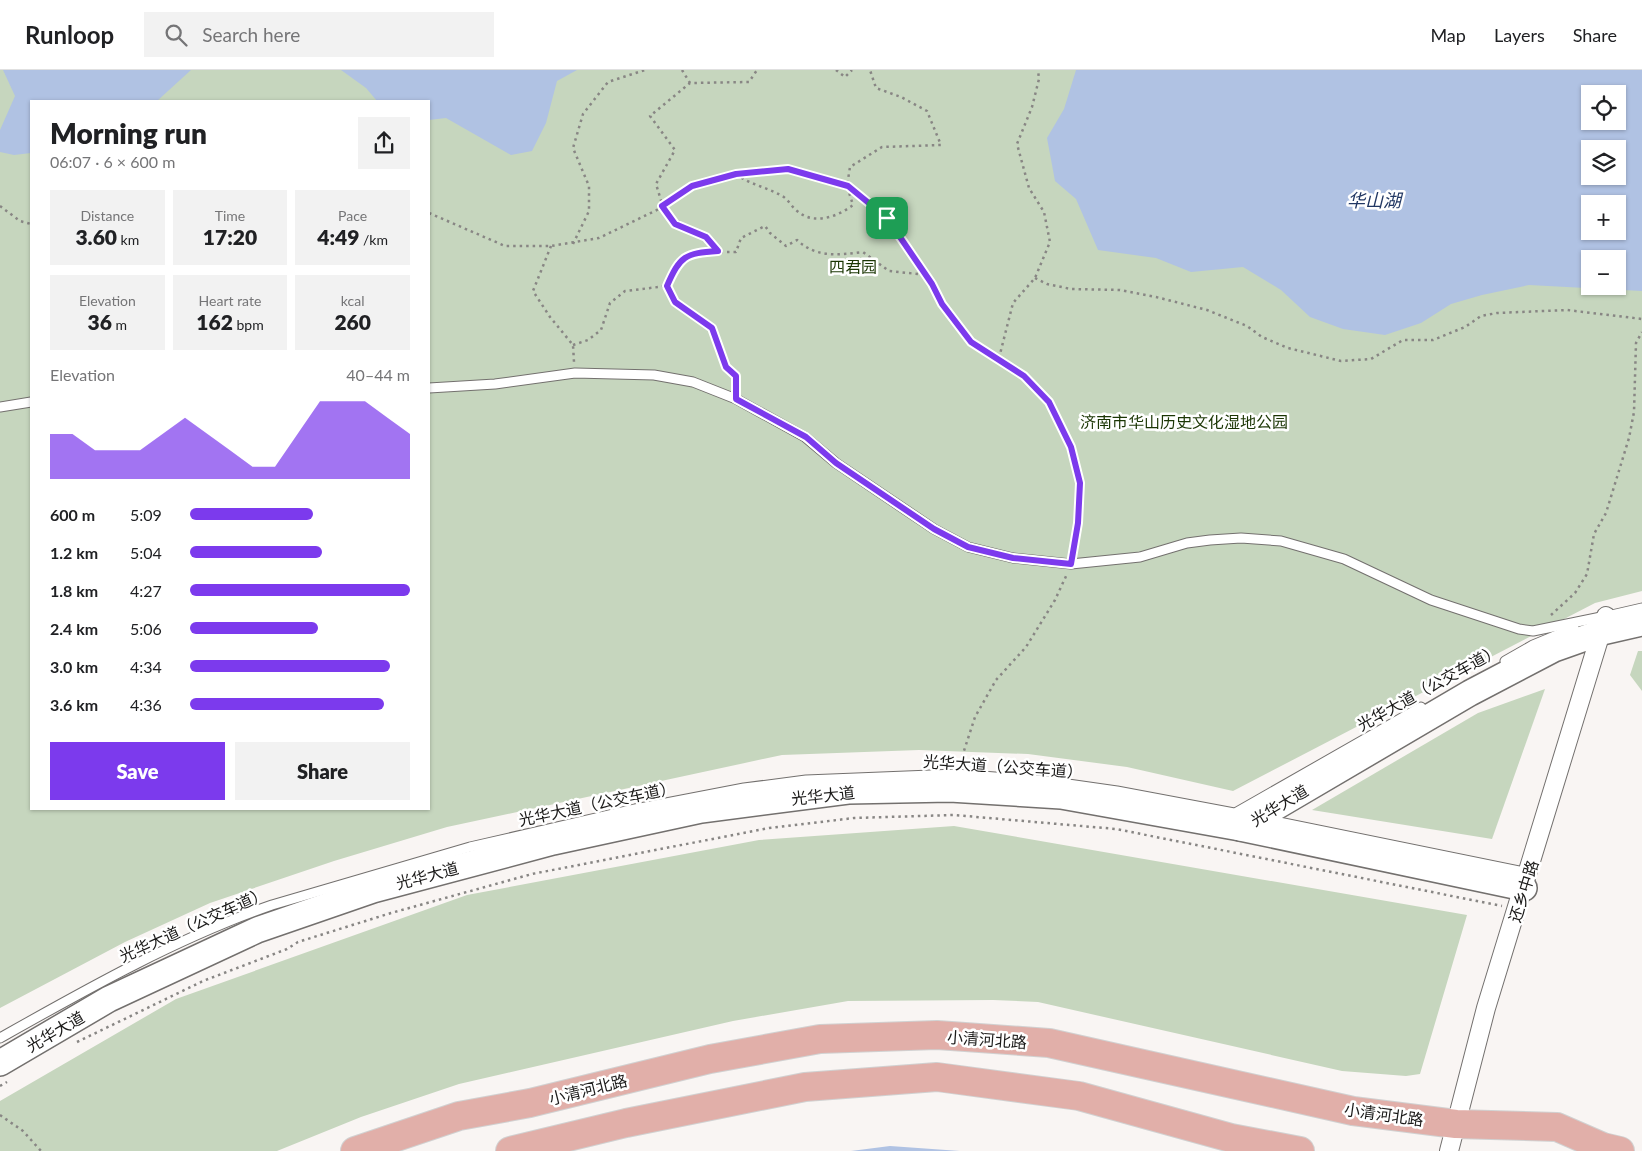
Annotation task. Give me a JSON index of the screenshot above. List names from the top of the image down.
{
  "streets": {
    "main road": ["光华大道", "小清河北路"],
    "street": ["还乡中路"],
    "lane": ["光华大道（公交车道）"]
  },
  "crossings": [
    ["光华大道（公交车道）", "光华大道"],
    ["光华大道（公交车道）", "还乡中路"],
    ["光华大道", "还乡中路"],
    ["还乡中路", "小清河北路"]
  ],
  "water": ["华山湖"],
  "parks": ["四君园", "济南市华山历史文化湿地公园"],
  "page": {
    "header": "Runloop",
    "search": "Search here",
    "nav": ["Map", "Layers", "Share"],
    "map_buttons": ["+", "−"],
    "heading": ["Morning run", "06:07 · 6 × 600 m"],
    "stats": [
      ["Distance", "3.60 km"],
      ["Time", "17:20"],
      ["Pace", "4:49 /km"],
      ["Elevation", "36 m"],
      ["Heart rate", "162 bpm"],
      ["kcal", "260"]
    ],
    "chart": ["Elevation", "40–44 m"],
    "list": [
      {
        "name": "600 m",
        "note": "5:09"
      },
      {
        "name": "1.2 km",
        "note": "5:04"
      },
      {
        "name": "1.8 km",
        "note": "4:27"
      },
      {
        "name": "2.4 km",
        "note": "5:06"
      },
      {
        "name": "3.0 km",
        "note": "4:34"
      },
      {
        "name": "3.6 km",
        "note": "4:36"
      }
    ],
    "buttons": ["Save", "Share"]
  }
}
